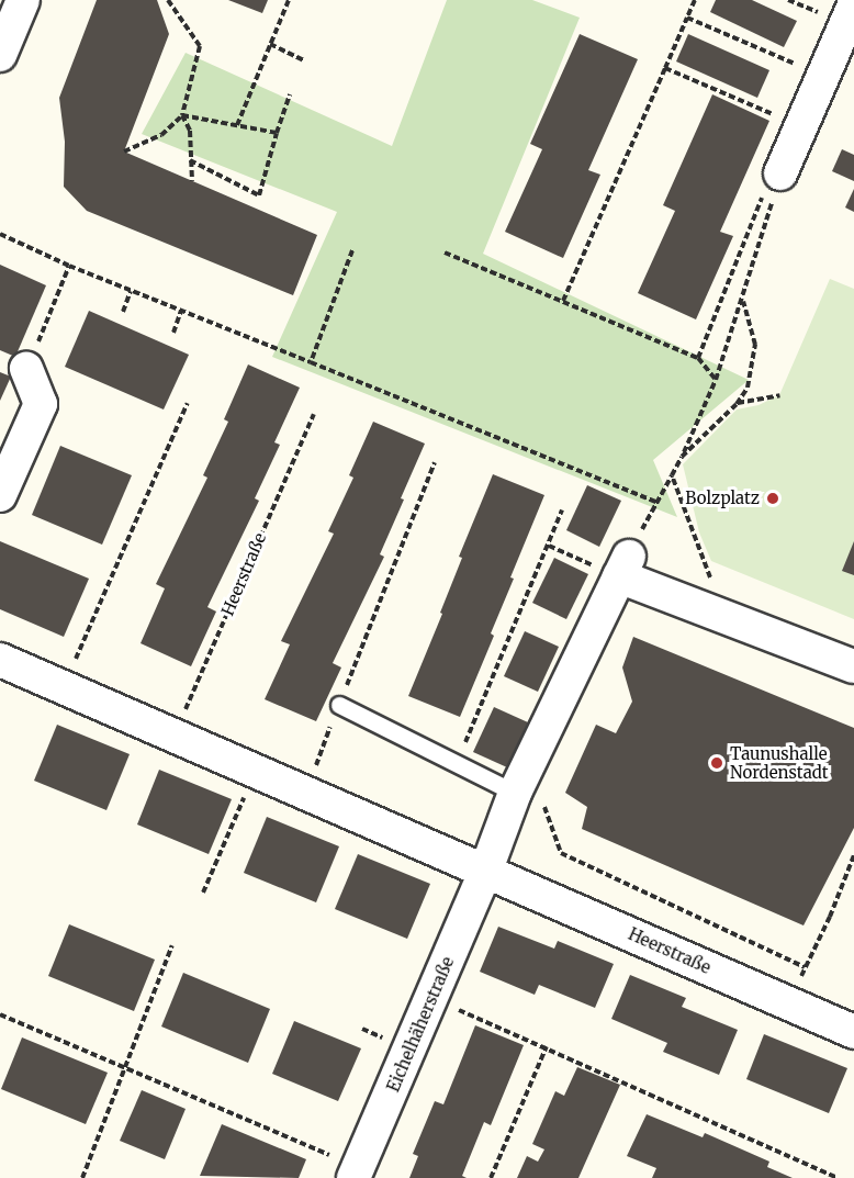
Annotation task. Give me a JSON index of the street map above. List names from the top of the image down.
{
  "streets": {
    "street": ["Heerstraße", "Eichelhäherstraße"]
  },
  "crossings": [
    ["Heerstraße", "Eichelhäherstraße"]
  ],
  "places": ["Bolzplatz", "Taunushalle Nordenstadt"]
}
